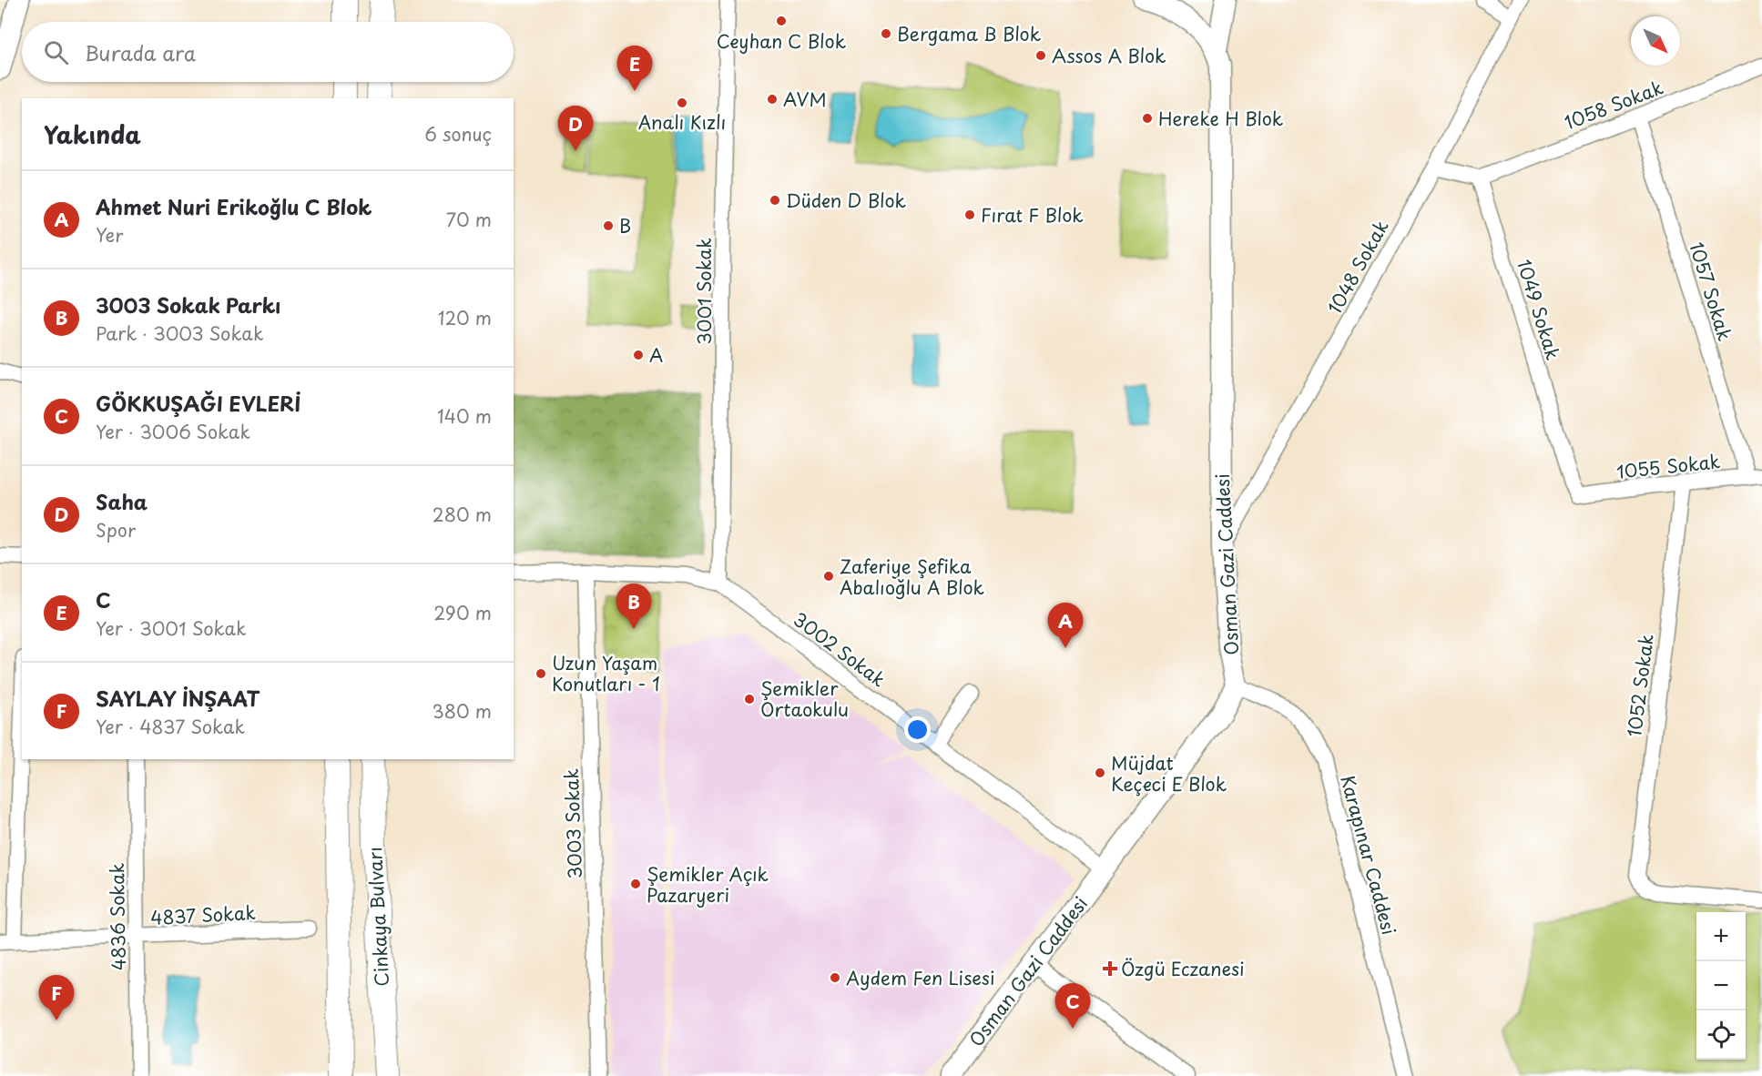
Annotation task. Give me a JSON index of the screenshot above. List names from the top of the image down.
{
  "streets": {
    "main road": ["Cinkaya Bulvarı"],
    "street": [
      "1058 Sokak",
      "1048 Sokak",
      "3001 Sokak",
      "1057 Sokak",
      "1049 Sokak",
      "1055 Sokak",
      "Osman Gazi Caddesi",
      "3002 Sokak",
      "1052 Sokak",
      "3003 Sokak",
      "Karapınar Caddesi",
      "4837 Sokak",
      "4836 Sokak"
    ]
  },
  "crossings": [
    ["1058 Sokak", "1057 Sokak"],
    ["1058 Sokak", "1049 Sokak"],
    ["1048 Sokak", "Osman Gazi Caddesi"],
    ["3001 Sokak", "3002 Sokak"],
    ["1057 Sokak", "1055 Sokak"],
    ["1049 Sokak", "1055 Sokak"],
    ["1055 Sokak", "1052 Sokak"],
    ["Osman Gazi Caddesi", "3002 Sokak"],
    ["Osman Gazi Caddesi", "Karapınar Caddesi"],
    ["3002 Sokak", "3003 Sokak"],
    ["4837 Sokak", "4836 Sokak"]
  ],
  "places": {
    "other": [
      "Ceyhan C Blok",
      "Bergama B Blok",
      "Assos A Blok",
      "AVM",
      "Analı Kızlı",
      "Hereke H Blok",
      "Düden D Blok",
      "Fırat F Blok",
      "B",
      "A",
      "Zaferiye Şefika Abalıoğlu A Blok",
      "Uzun Yaşam Konutları - 1",
      "Şemikler Ortaokulu",
      "Müjdat Keçeci E Blok",
      "Şemikler Açık Pazaryeri",
      "Aydem Fen Lisesi"
    ],
    "health": ["Özgü Eczanesi"]
  },
  "north": "bottom right",
  "page": {
    "search": "Burada ara",
    "pins": [
      "E",
      "D",
      "B",
      "A",
      "F",
      "C"
    ],
    "heading": ["Yakında", "6 sonuç"],
    "list": [
      {
        "mark": "A",
        "name": "Ahmet Nuri Erikoğlu C Blok",
        "note": "Yer",
        "value": "70 m"
      },
      {
        "mark": "B",
        "name": "3003 Sokak Parkı",
        "note": "Park · 3003 Sokak",
        "value": "120 m"
      },
      {
        "mark": "C",
        "name": "GÖKKUŞAĞI EVLERİ",
        "note": "Yer · 3006 Sokak",
        "value": "140 m"
      },
      {
        "mark": "D",
        "name": "Saha",
        "note": "Spor",
        "value": "280 m"
      },
      {
        "mark": "E",
        "name": "C",
        "note": "Yer · 3001 Sokak",
        "value": "290 m"
      },
      {
        "mark": "F",
        "name": "SAYLAY İNŞAAT",
        "note": "Yer · 4837 Sokak",
        "value": "380 m"
      }
    ],
    "map_buttons": ["+", "−"]
  }
}
